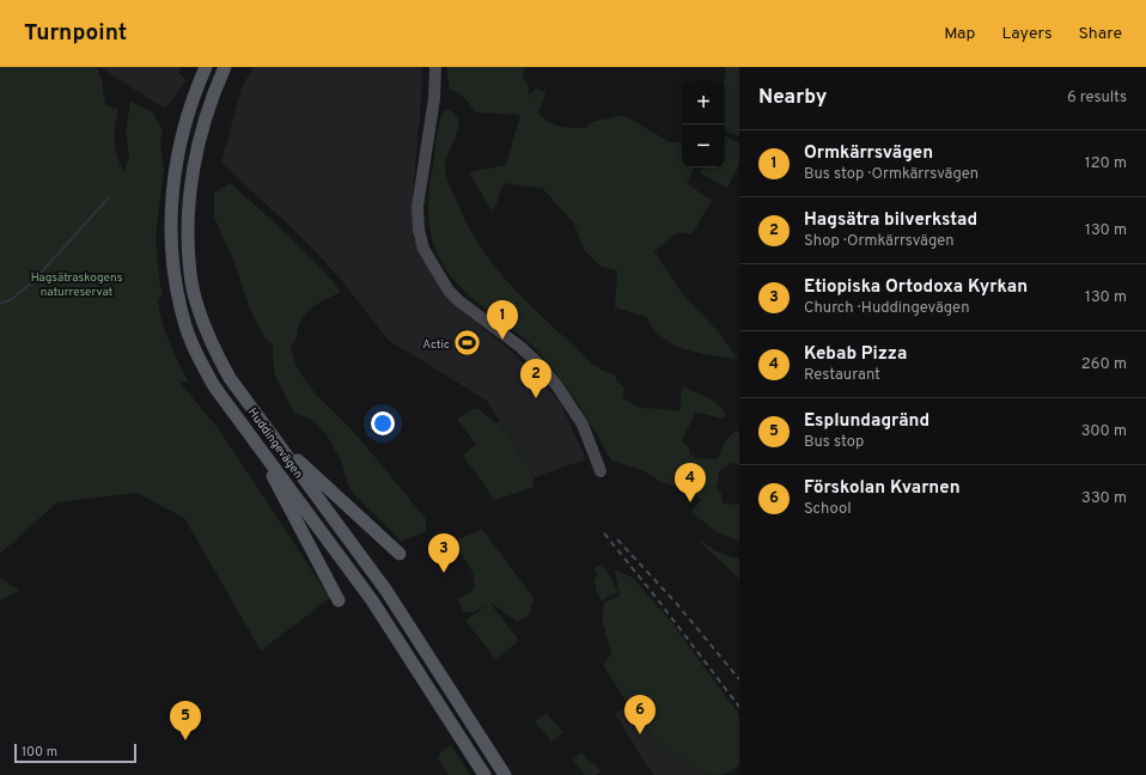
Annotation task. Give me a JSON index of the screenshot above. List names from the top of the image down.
{
  "streets": {
    "main road": ["Huddingevägen"]
  },
  "parks": ["Hagsätraskogens naturreservat"],
  "places": {
    "sports": ["Actic"]
  },
  "scale_bar": "100 m",
  "page": {
    "header": "Turnpoint",
    "nav": ["Map", "Layers", "Share"],
    "heading": ["Nearby", "6 results"],
    "map_buttons": ["+", "−"],
    "list": [
      {
        "mark": "1",
        "name": "Ormkärrsvägen",
        "note": "Bus stop · Ormkärrsvägen",
        "value": "120 m"
      },
      {
        "mark": "2",
        "name": "Hagsätra bilverkstad",
        "note": "Shop · Ormkärrsvägen",
        "value": "130 m"
      },
      {
        "mark": "3",
        "name": "Etiopiska Ortodoxa Kyrkan",
        "note": "Church · Huddingevägen",
        "value": "130 m"
      },
      {
        "mark": "4",
        "name": "Kebab Pizza",
        "note": "Restaurant",
        "value": "260 m"
      },
      {
        "mark": "5",
        "name": "Esplundagränd",
        "note": "Bus stop",
        "value": "300 m"
      },
      {
        "mark": "6",
        "name": "Förskolan Kvarnen",
        "note": "School",
        "value": "330 m"
      }
    ],
    "pins": [
      "1",
      "2",
      "4",
      "3",
      "6",
      "5"
    ],
    "scale": "100 m"
  }
}
